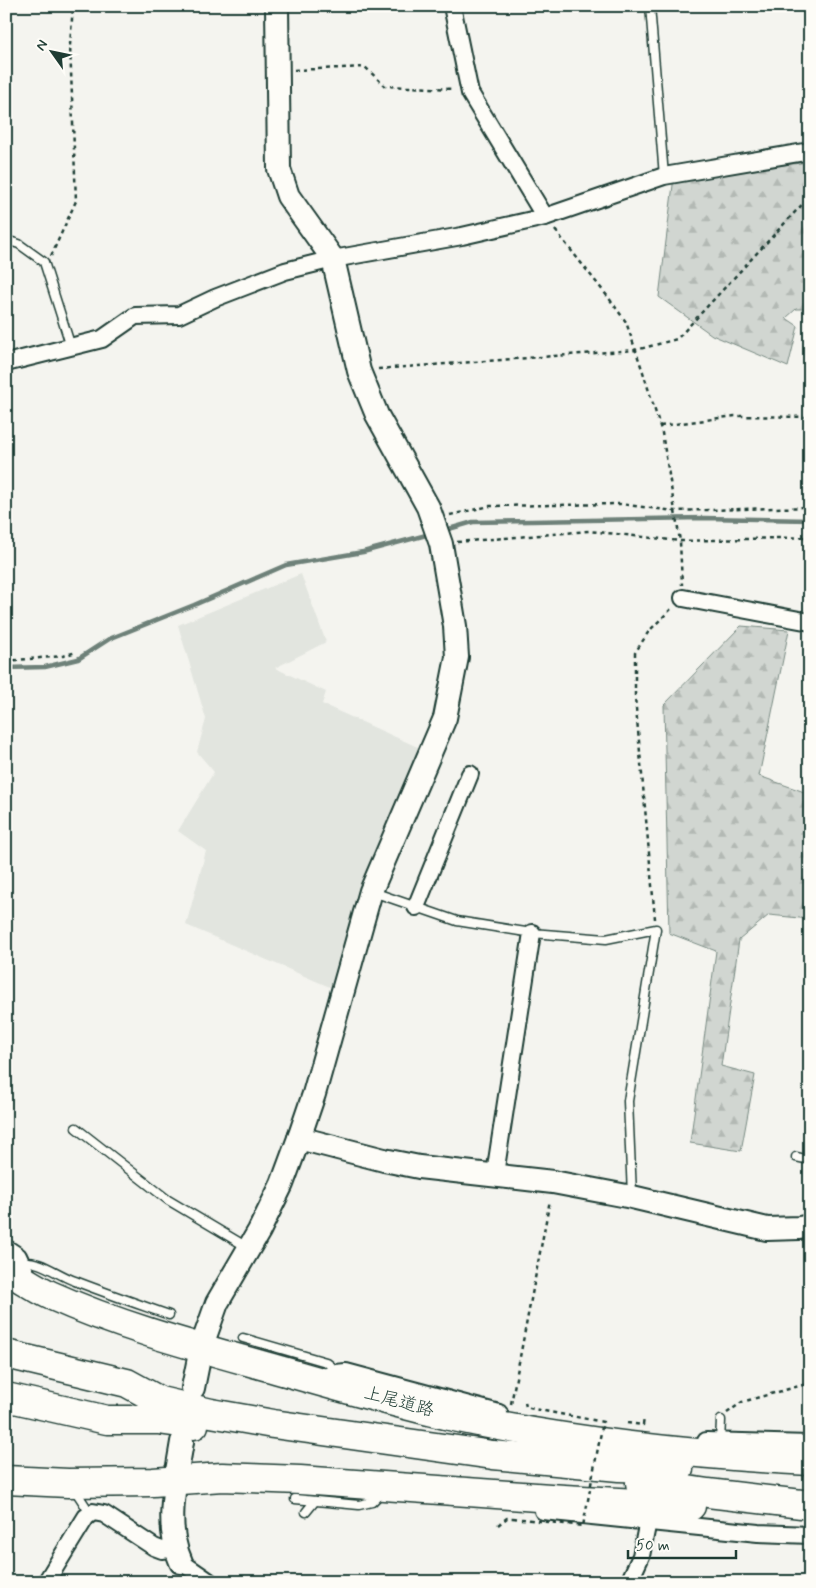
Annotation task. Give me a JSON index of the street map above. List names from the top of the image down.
{
  "streets": {
    "highway": ["上尾道路"]
  },
  "scale_bar": "50 m",
  "north": "top left"
}
